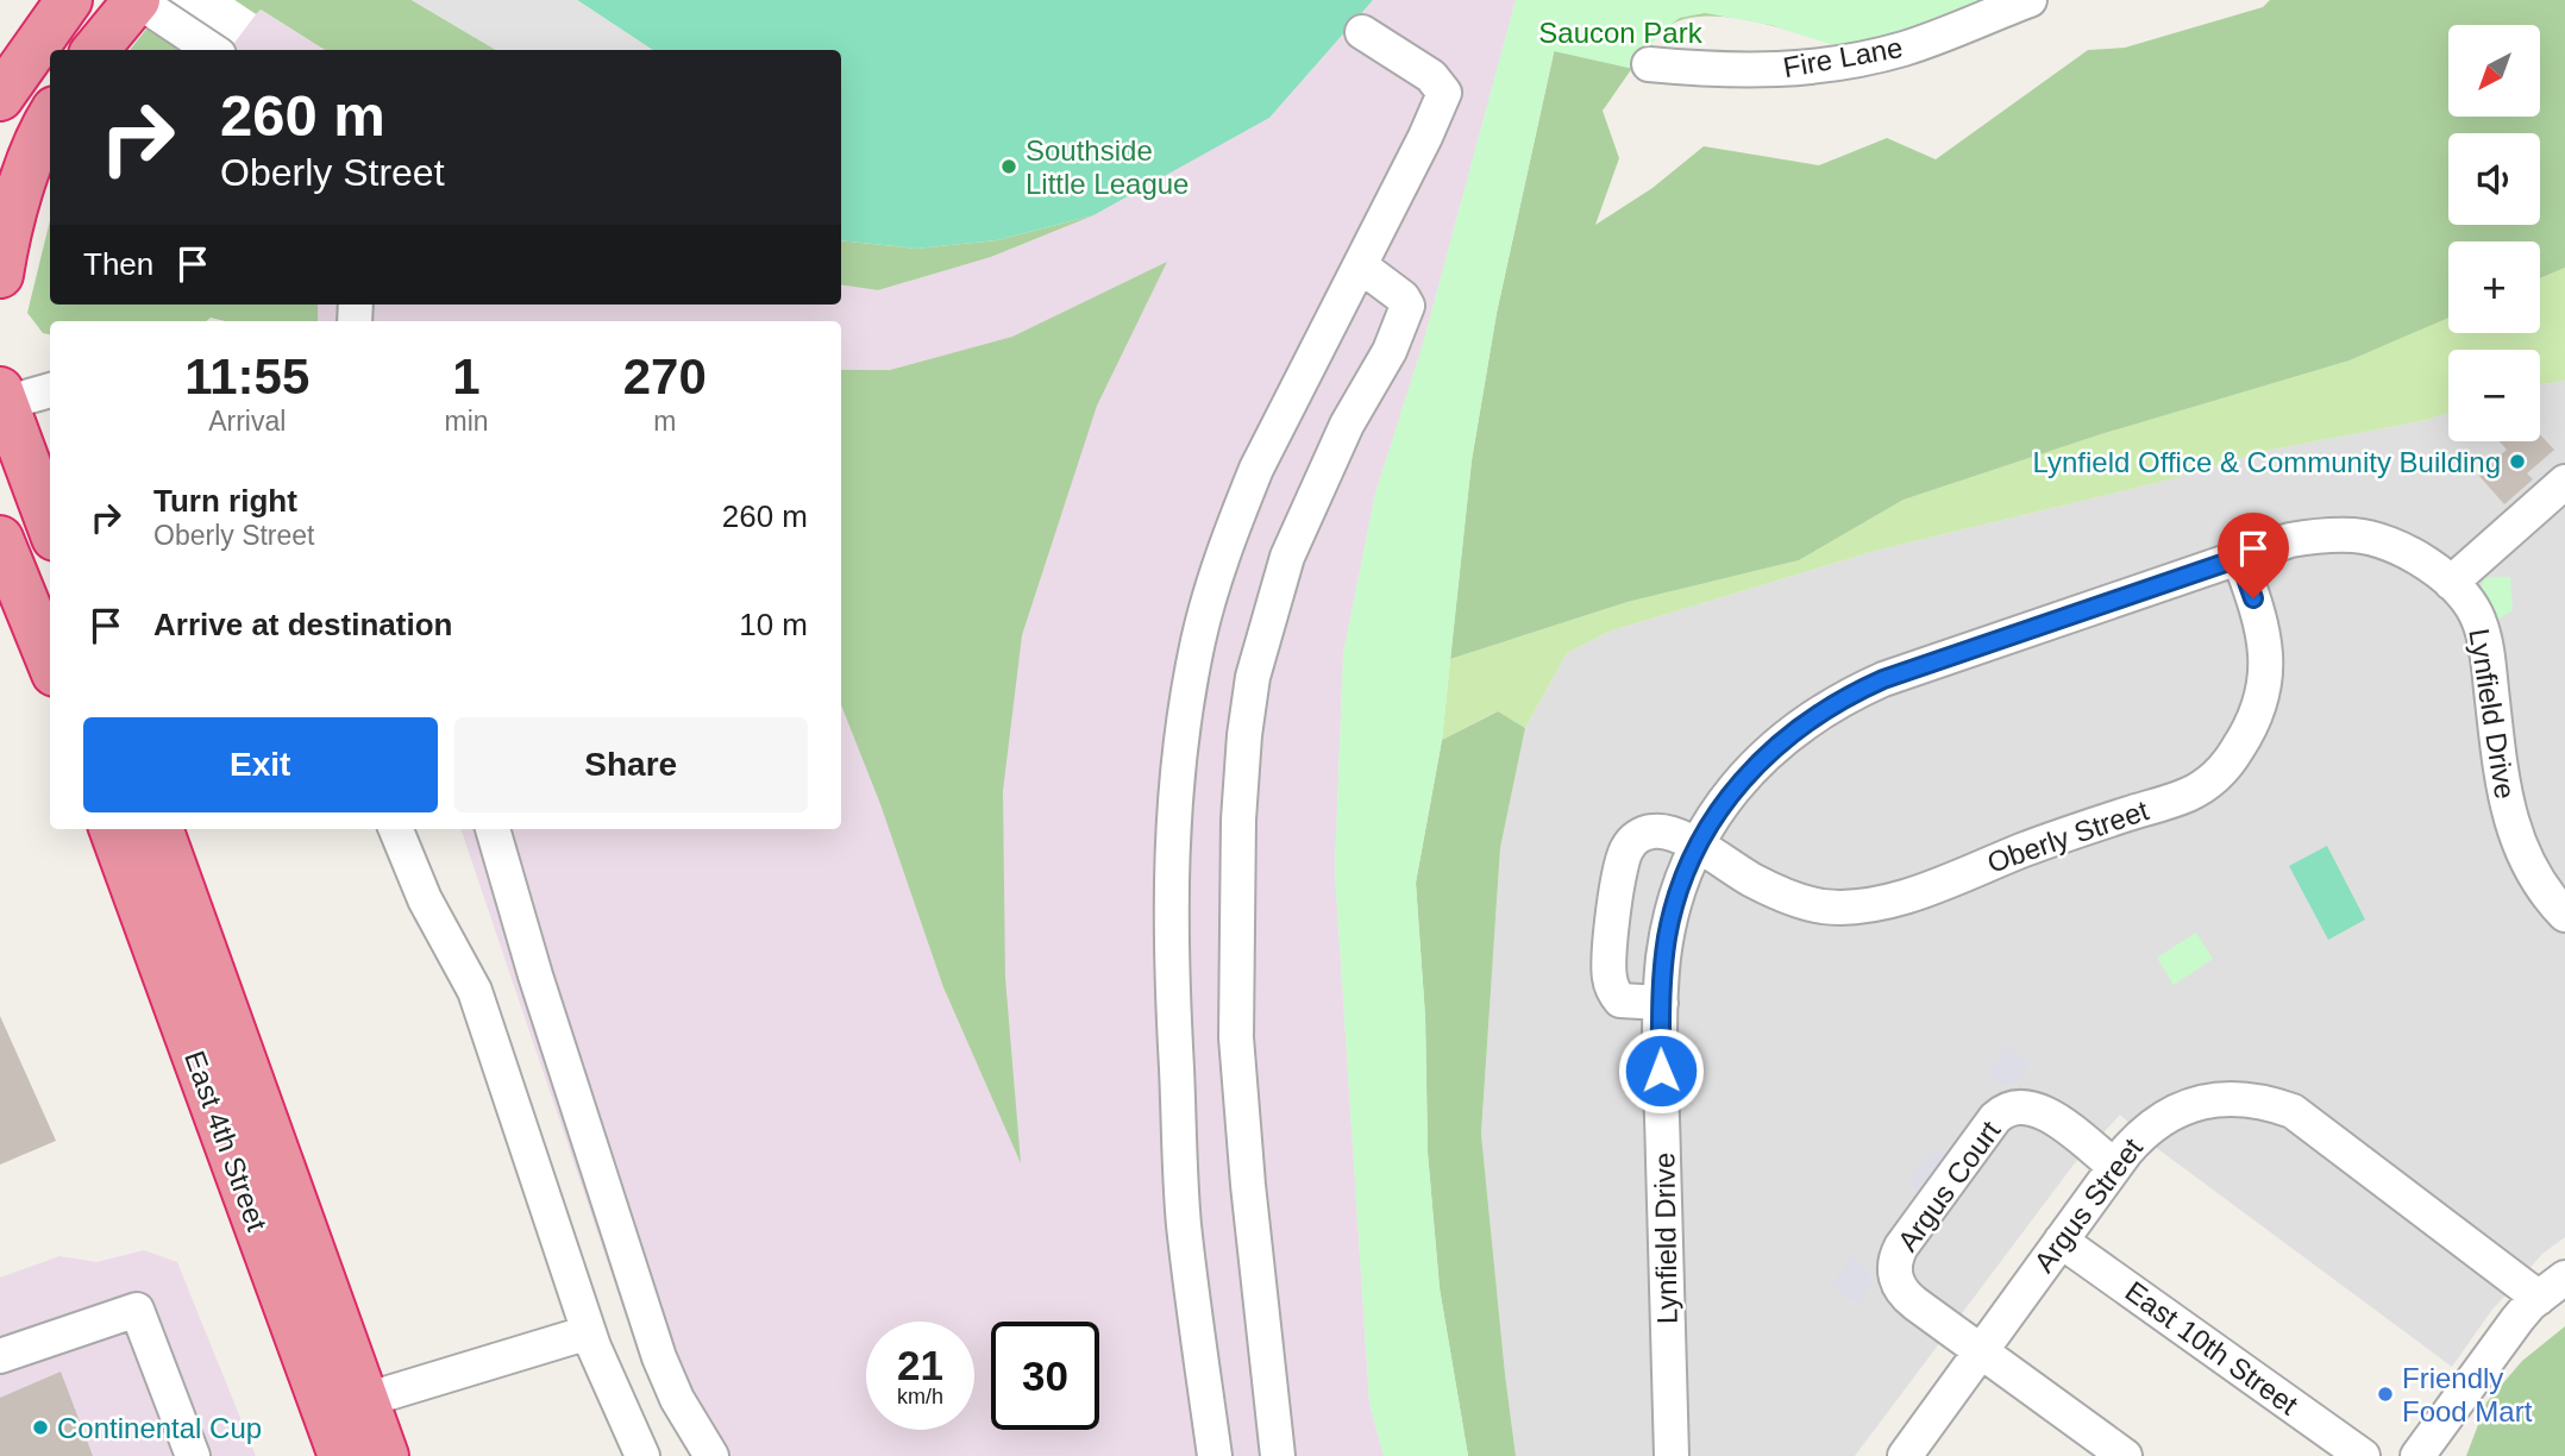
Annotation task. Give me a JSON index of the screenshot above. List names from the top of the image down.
{
  "streets": {
    "highway": ["East 4th Street"],
    "street": [
      "Fire Lane",
      "Lynfield Drive",
      "Oberly Street",
      "Argus Court",
      "Argus Street",
      "East 10th Street"
    ]
  },
  "crossings": [
    ["Lynfield Drive", "Oberly Street"],
    ["Argus Court", "Argus Street"],
    ["Argus Street", "East 10th Street"]
  ],
  "parks": ["Saucon Park"],
  "places": [
    "Southside Little League",
    "Lynfield Office & Community Building",
    "Friendly Food Mart",
    "Continental Cup"
  ],
  "north": "bottom left",
  "page": {
    "map_buttons": ["+", "−"],
    "turn": ["260 m", "Oberly Street"],
    "then": "Then",
    "eta": [
      "11:55",
      "Arrival",
      "1",
      "min",
      "270",
      "m"
    ],
    "list": [
      {
        "name": "Turn right",
        "note": "Oberly Street",
        "value": "260 m"
      },
      {
        "name": "Arrive at destination",
        "value": "10 m"
      }
    ],
    "buttons": ["Exit", "Share"],
    "speed": "21 km/h",
    "limit": "30"
  }
}
